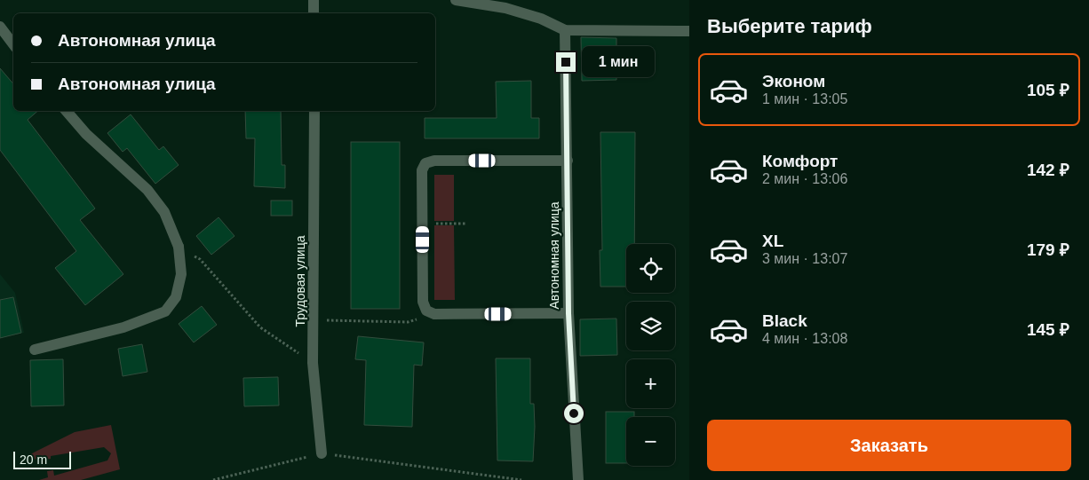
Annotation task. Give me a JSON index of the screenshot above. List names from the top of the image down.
{
  "streets": {
    "street": ["Автономная улица", "Трудовая улица"]
  },
  "scale_bar": "20 m",
  "page": {
    "heading": "Выберите тариф",
    "banner": ["Автономная улица", "Автономная улица"],
    "bubble": "1 мин",
    "list": [
      {
        "name": "Эконом",
        "note": "1 мин · 13:05",
        "value": "105 ₽"
      },
      {
        "name": "Комфорт",
        "note": "2 мин · 13:06",
        "value": "142 ₽"
      },
      {
        "name": "XL",
        "note": "3 мин · 13:07",
        "value": "179 ₽"
      },
      {
        "name": "Black",
        "note": "4 мин · 13:08",
        "value": "145 ₽"
      }
    ],
    "map_buttons": ["+", "−"],
    "buttons": "Заказать",
    "scale": "20 m"
  }
}
